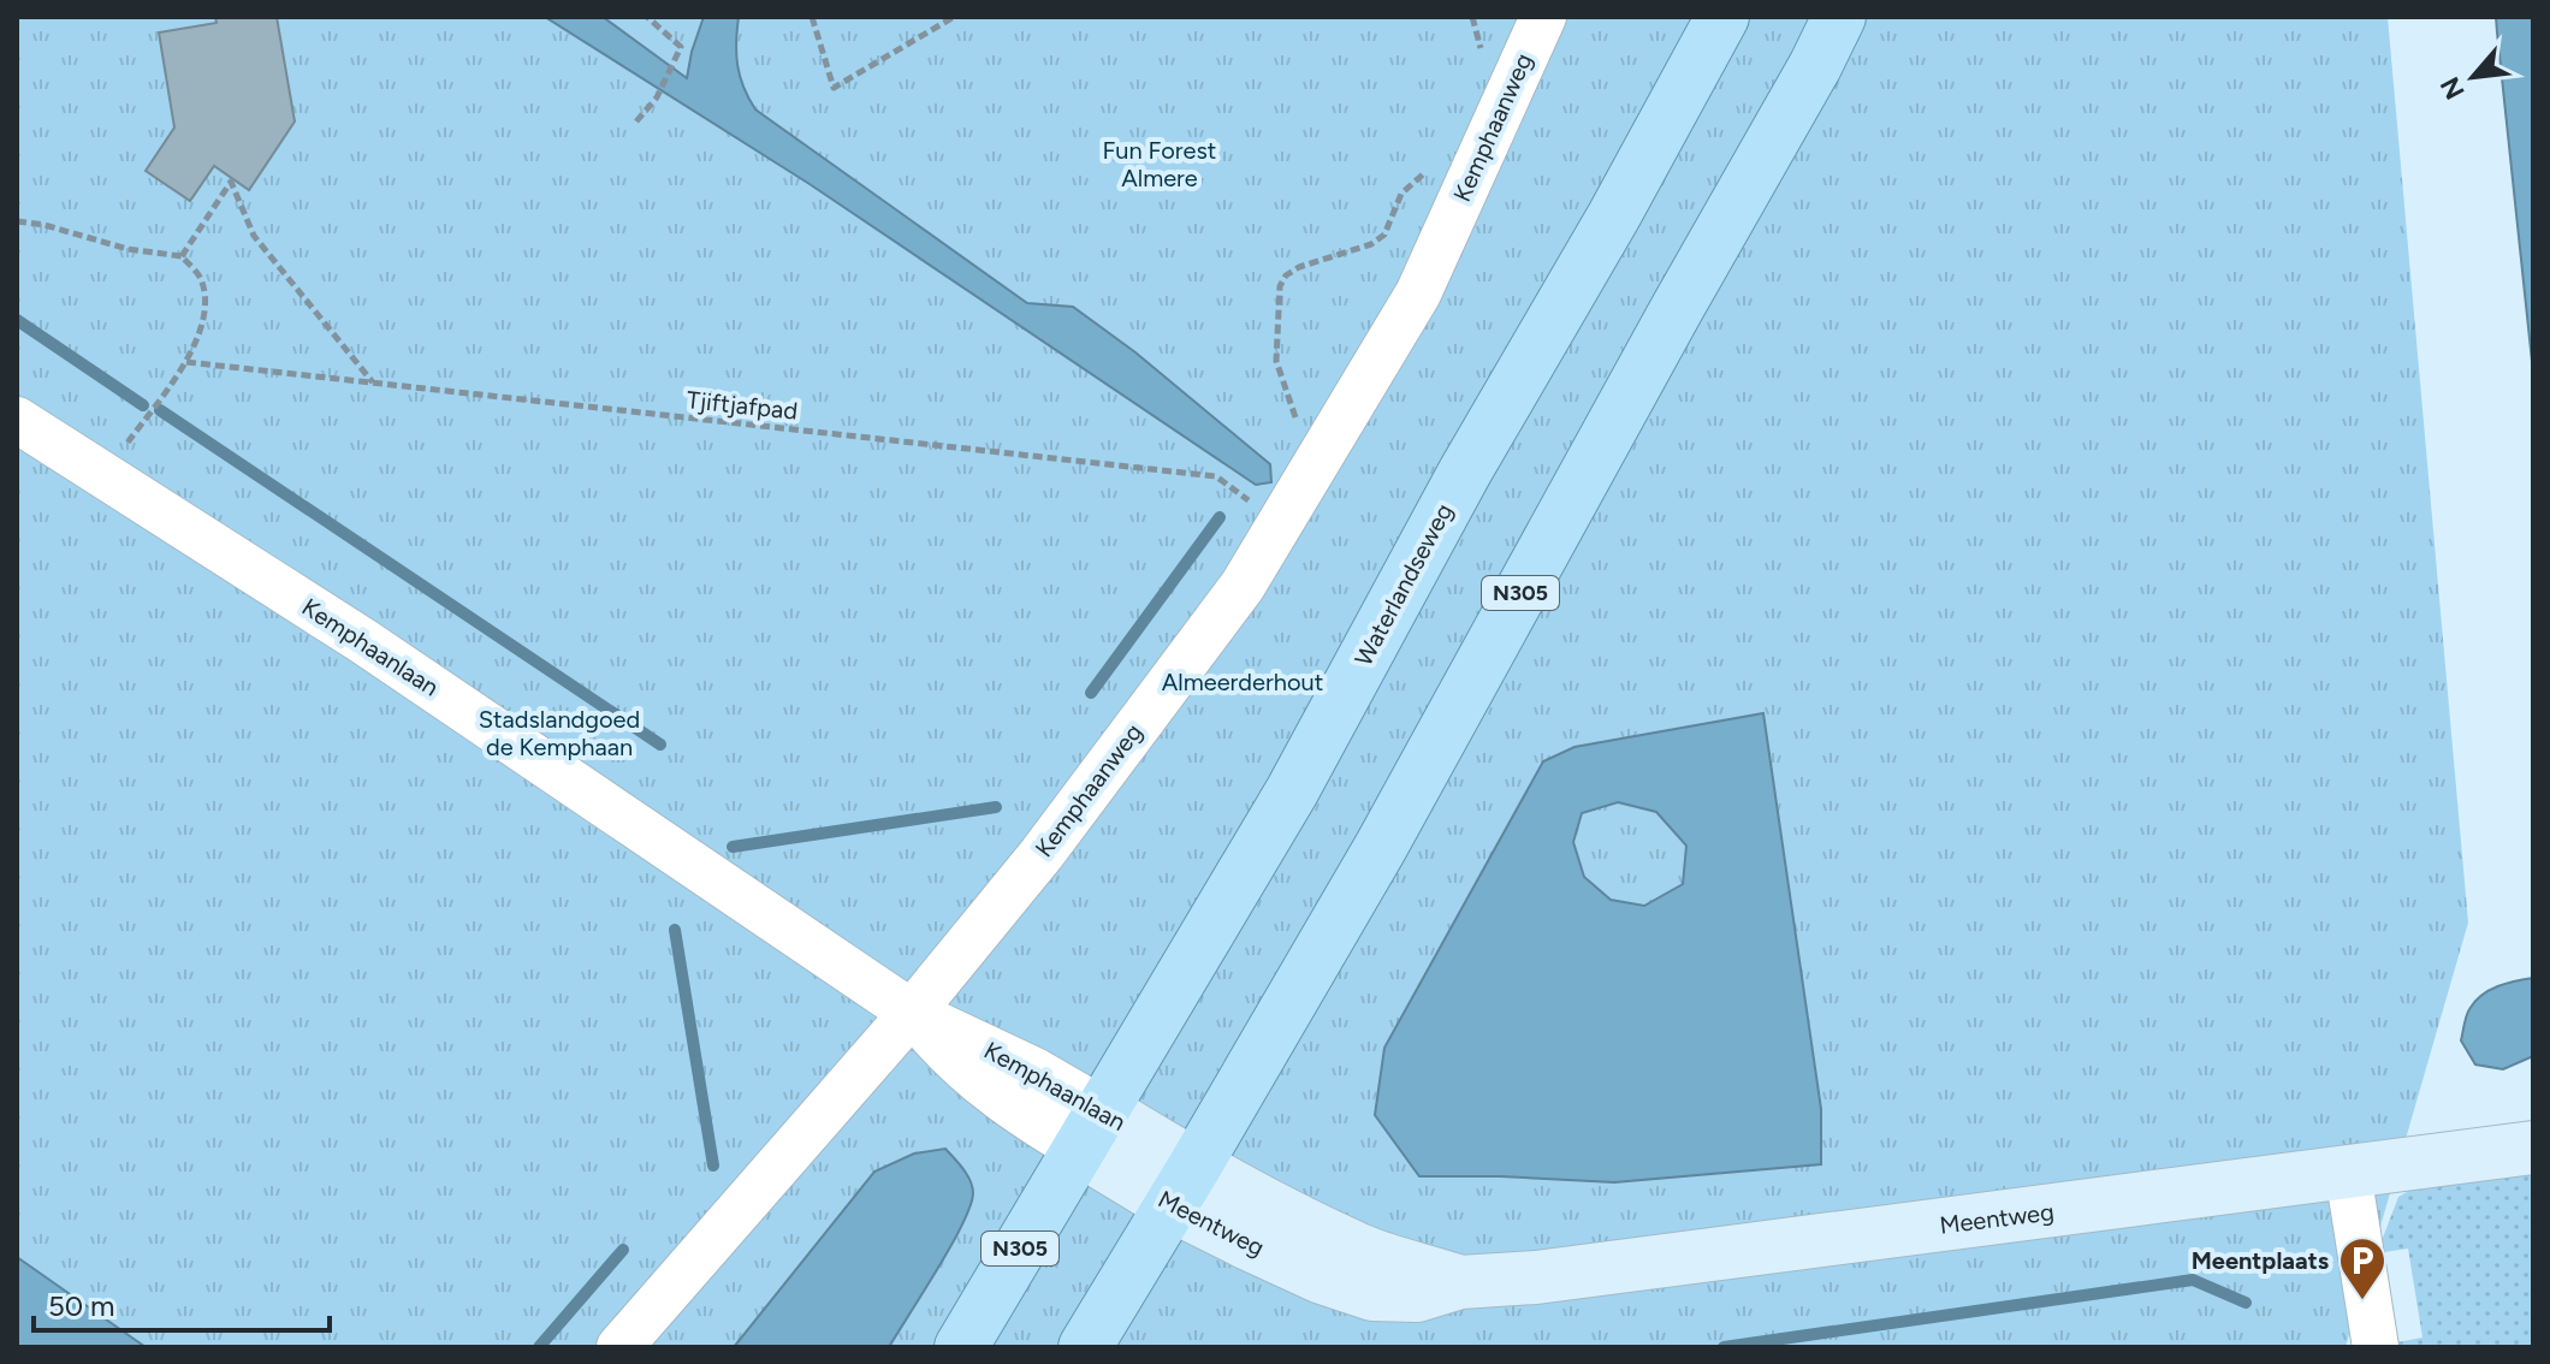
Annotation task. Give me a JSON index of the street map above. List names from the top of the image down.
{
  "streets": {
    "main road": ["Waterlandseweg", "N305"],
    "street": ["Kemphaanweg", "Kemphaanlaan", "Meentweg"],
    "path": ["Tjiftjafpad"]
  },
  "crossings": [
    ["Kemphaanweg", "Tjiftjafpad"],
    ["Kemphaanweg", "Kemphaanlaan"],
    ["Waterlandseweg", "Kemphaanlaan"],
    ["N305", "Kemphaanlaan"],
    ["N305", "Meentweg"],
    ["Kemphaanlaan", "Meentweg"]
  ],
  "parks": ["Fun Forest Almere", "Almeerderhout", "Stadslandgoed de Kemphaan"],
  "places": {
    "parking": ["Meentplaats"]
  },
  "scale_bar": "50 m",
  "north": "bottom left"
}
